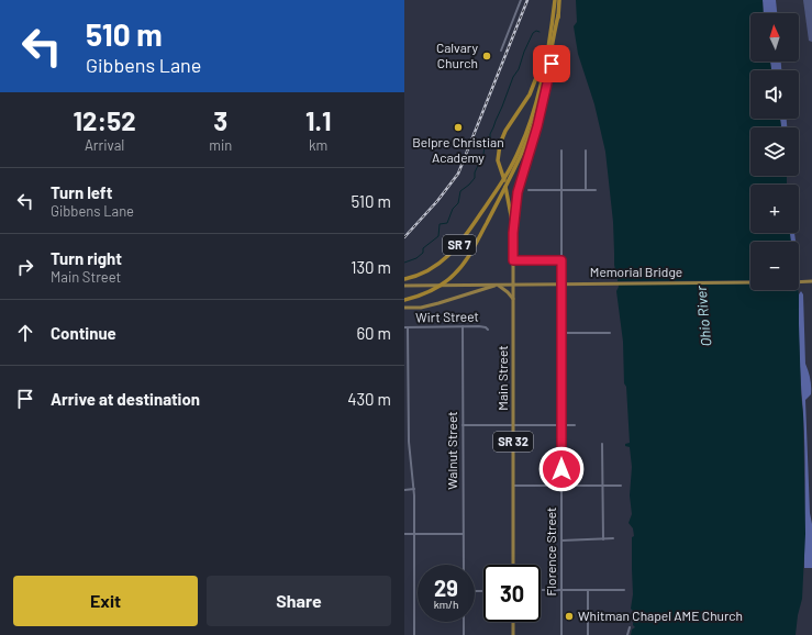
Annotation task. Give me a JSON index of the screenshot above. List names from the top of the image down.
{
  "streets": {
    "highway": ["SR 7"],
    "main road": ["Memorial Bridge", "Main Street", "SR 32"],
    "street": ["Wirt Street", "Walnut Street", "Florence Street"]
  },
  "crossings": [
    ["Memorial Bridge", "Main Street"],
    ["Wirt Street", "Walnut Street"]
  ],
  "water": ["Ohio River"],
  "places": ["Calvary Church", "Belpre Christian Academy", "Whitman Chapel AME Church"],
  "north": "top",
  "page": {
    "turn": ["510 m", "Gibbens Lane"],
    "map_buttons": ["+", "−"],
    "eta": [
      "12:52",
      "Arrival",
      "3",
      "min",
      "1.1",
      "km"
    ],
    "list": [
      {
        "name": "Turn left",
        "note": "Gibbens Lane",
        "value": "510 m"
      },
      {
        "name": "Turn right",
        "note": "Main Street",
        "value": "130 m"
      },
      {
        "name": "Continue",
        "value": "60 m"
      },
      {
        "name": "Arrive at destination",
        "value": "430 m"
      }
    ],
    "speed": "29 km/h",
    "limit": "30",
    "buttons": ["Exit", "Share"]
  }
}
